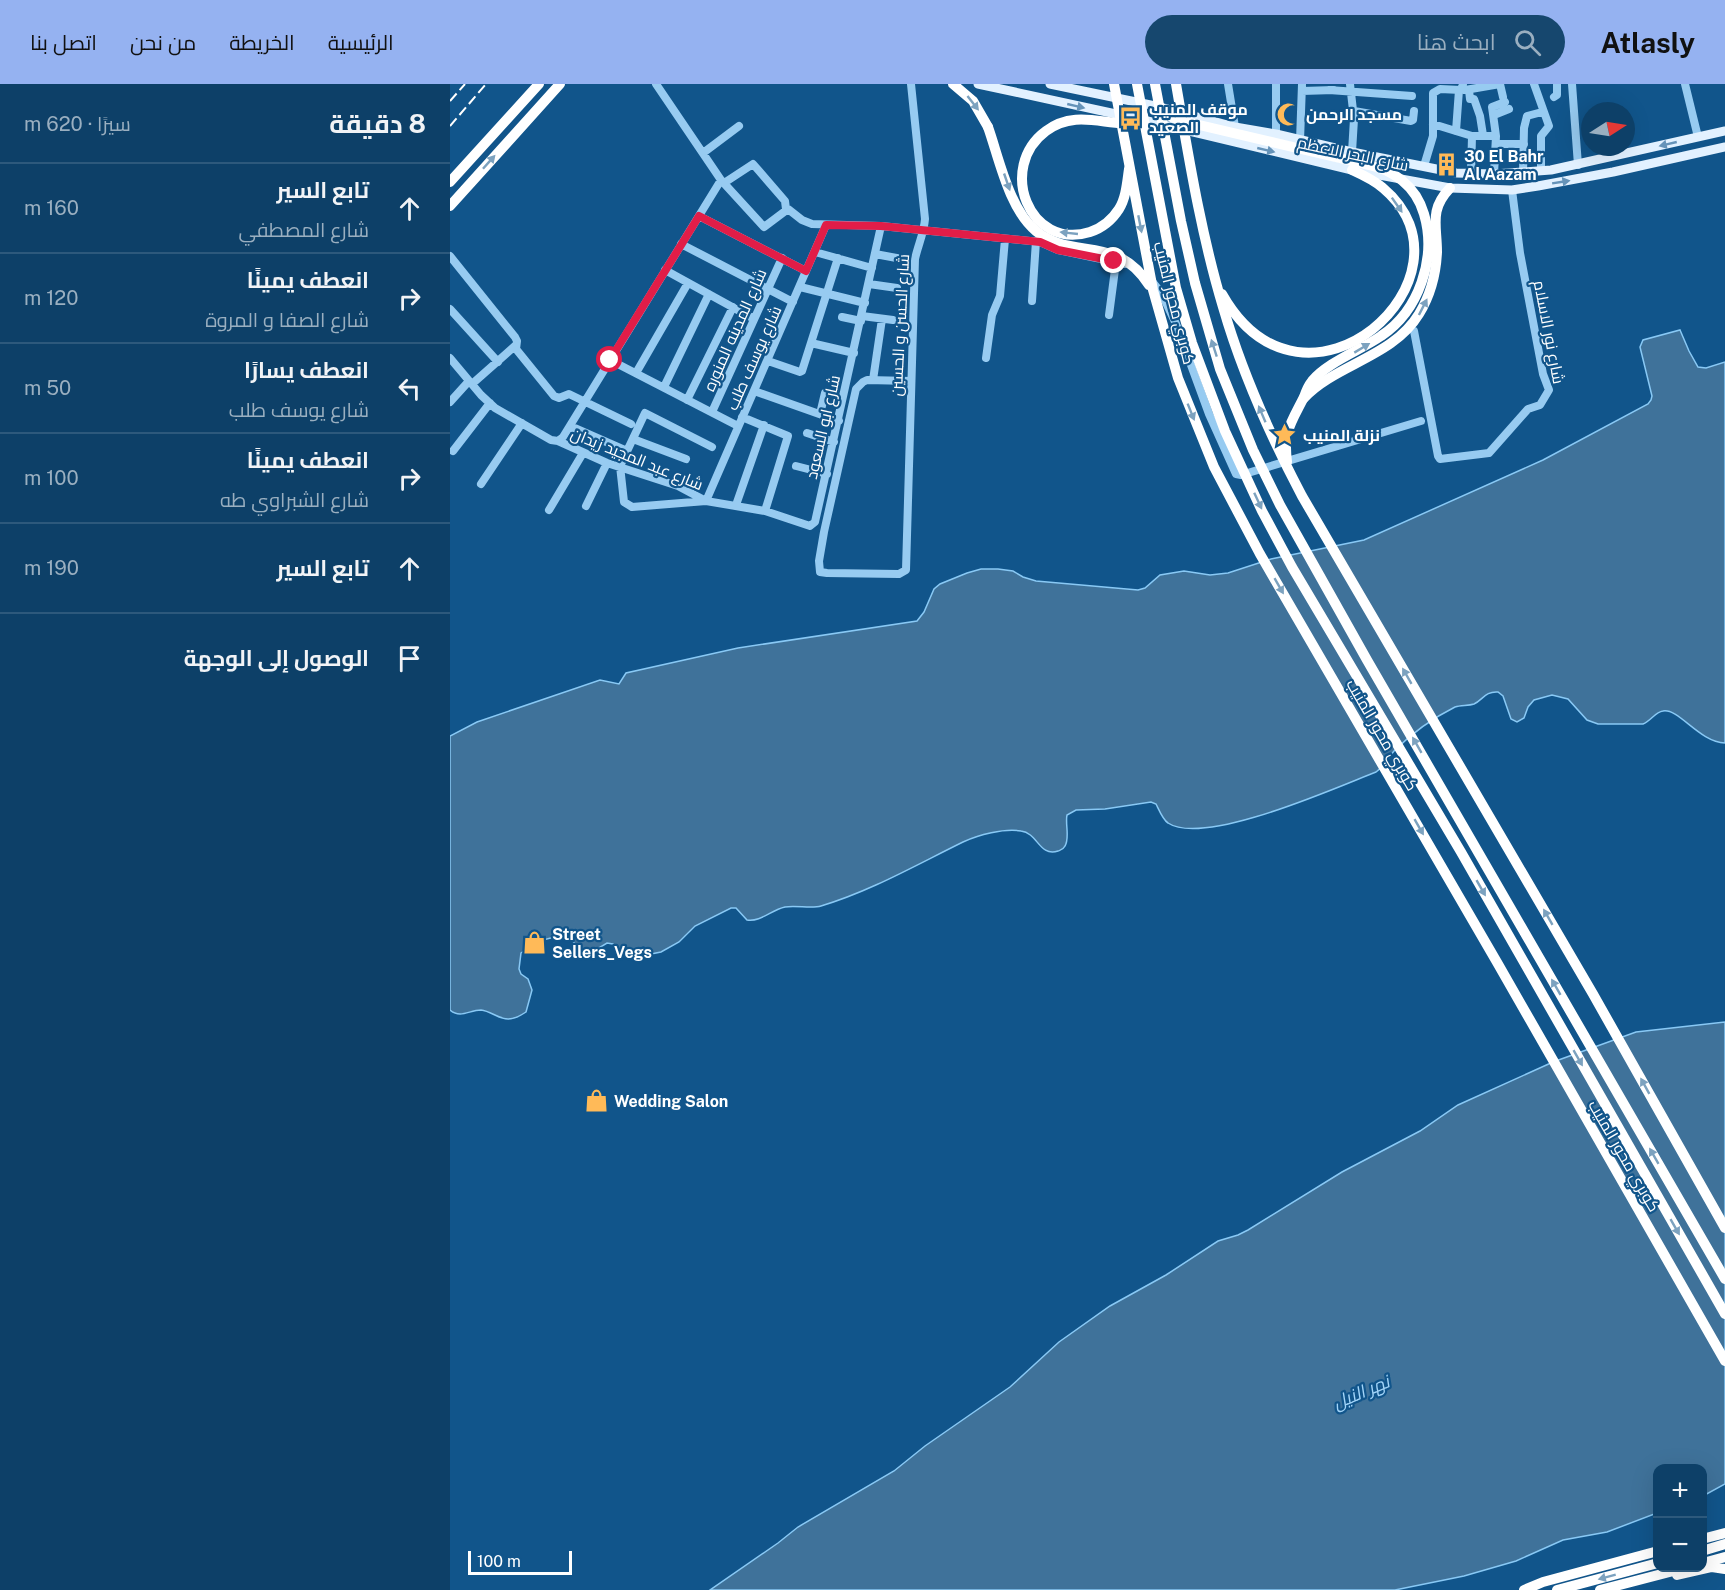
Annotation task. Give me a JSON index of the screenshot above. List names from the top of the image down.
{
  "streets": {
    "highway": ["كوبري محور المنيب"],
    "main road": ["شارع البحر الاعظم"],
    "street": [
      "شارع الحسن و الحسين",
      "شارع المدينه المنوره",
      "شارع نور الاسلام",
      "شارع يوسف طلب",
      "شارع ابو السعود",
      "شارع عبد المجيد زيدان"
    ]
  },
  "crossings": [
    ["شارع البحر الاعظم", "شارع نور الاسلام"],
    ["شارع يوسف طلب", "شارع ابو السعود"],
    ["شارع يوسف طلب", "شارع عبد المجيد زيدان"],
    ["شارع ابو السعود", "شارع عبد المجيد زيدان"]
  ],
  "water": ["نهر النيل"],
  "places": {
    "mosque": ["مسجد الرحمن"],
    "bus stop": ["موقف المنيب الصعيد"],
    "building": ["30 El Bahr Al Aazam"],
    "place": ["نزلة المنيب"],
    "shop": ["Street Sellers_Vegs", "Wedding Salon"]
  },
  "scale_bar": "100 m",
  "north": "right",
  "page": {
    "header": "Atlasly",
    "search": "ابحث هنا",
    "nav": [
      "الرئيسية",
      "الخريطة",
      "من نحن",
      "اتصل بنا"
    ],
    "heading": ["8 دقيقة", "سيرًا · 620 m"],
    "list": [
      ["تابع السير", "شارع المصطفي", "160 m"],
      ["انعطف يمينًا", "شارع الصفا و المروة", "120 m"],
      ["انعطف يسارًا", "شارع يوسف طلب", "50 m"],
      ["انعطف يمينًا", "شارع الشبراوي طه", "100 m"],
      ["تابع السير", "190 m"],
      "الوصول إلى الوجهة"
    ],
    "map_buttons": ["+", "−"],
    "scale": "100 m"
  }
}
